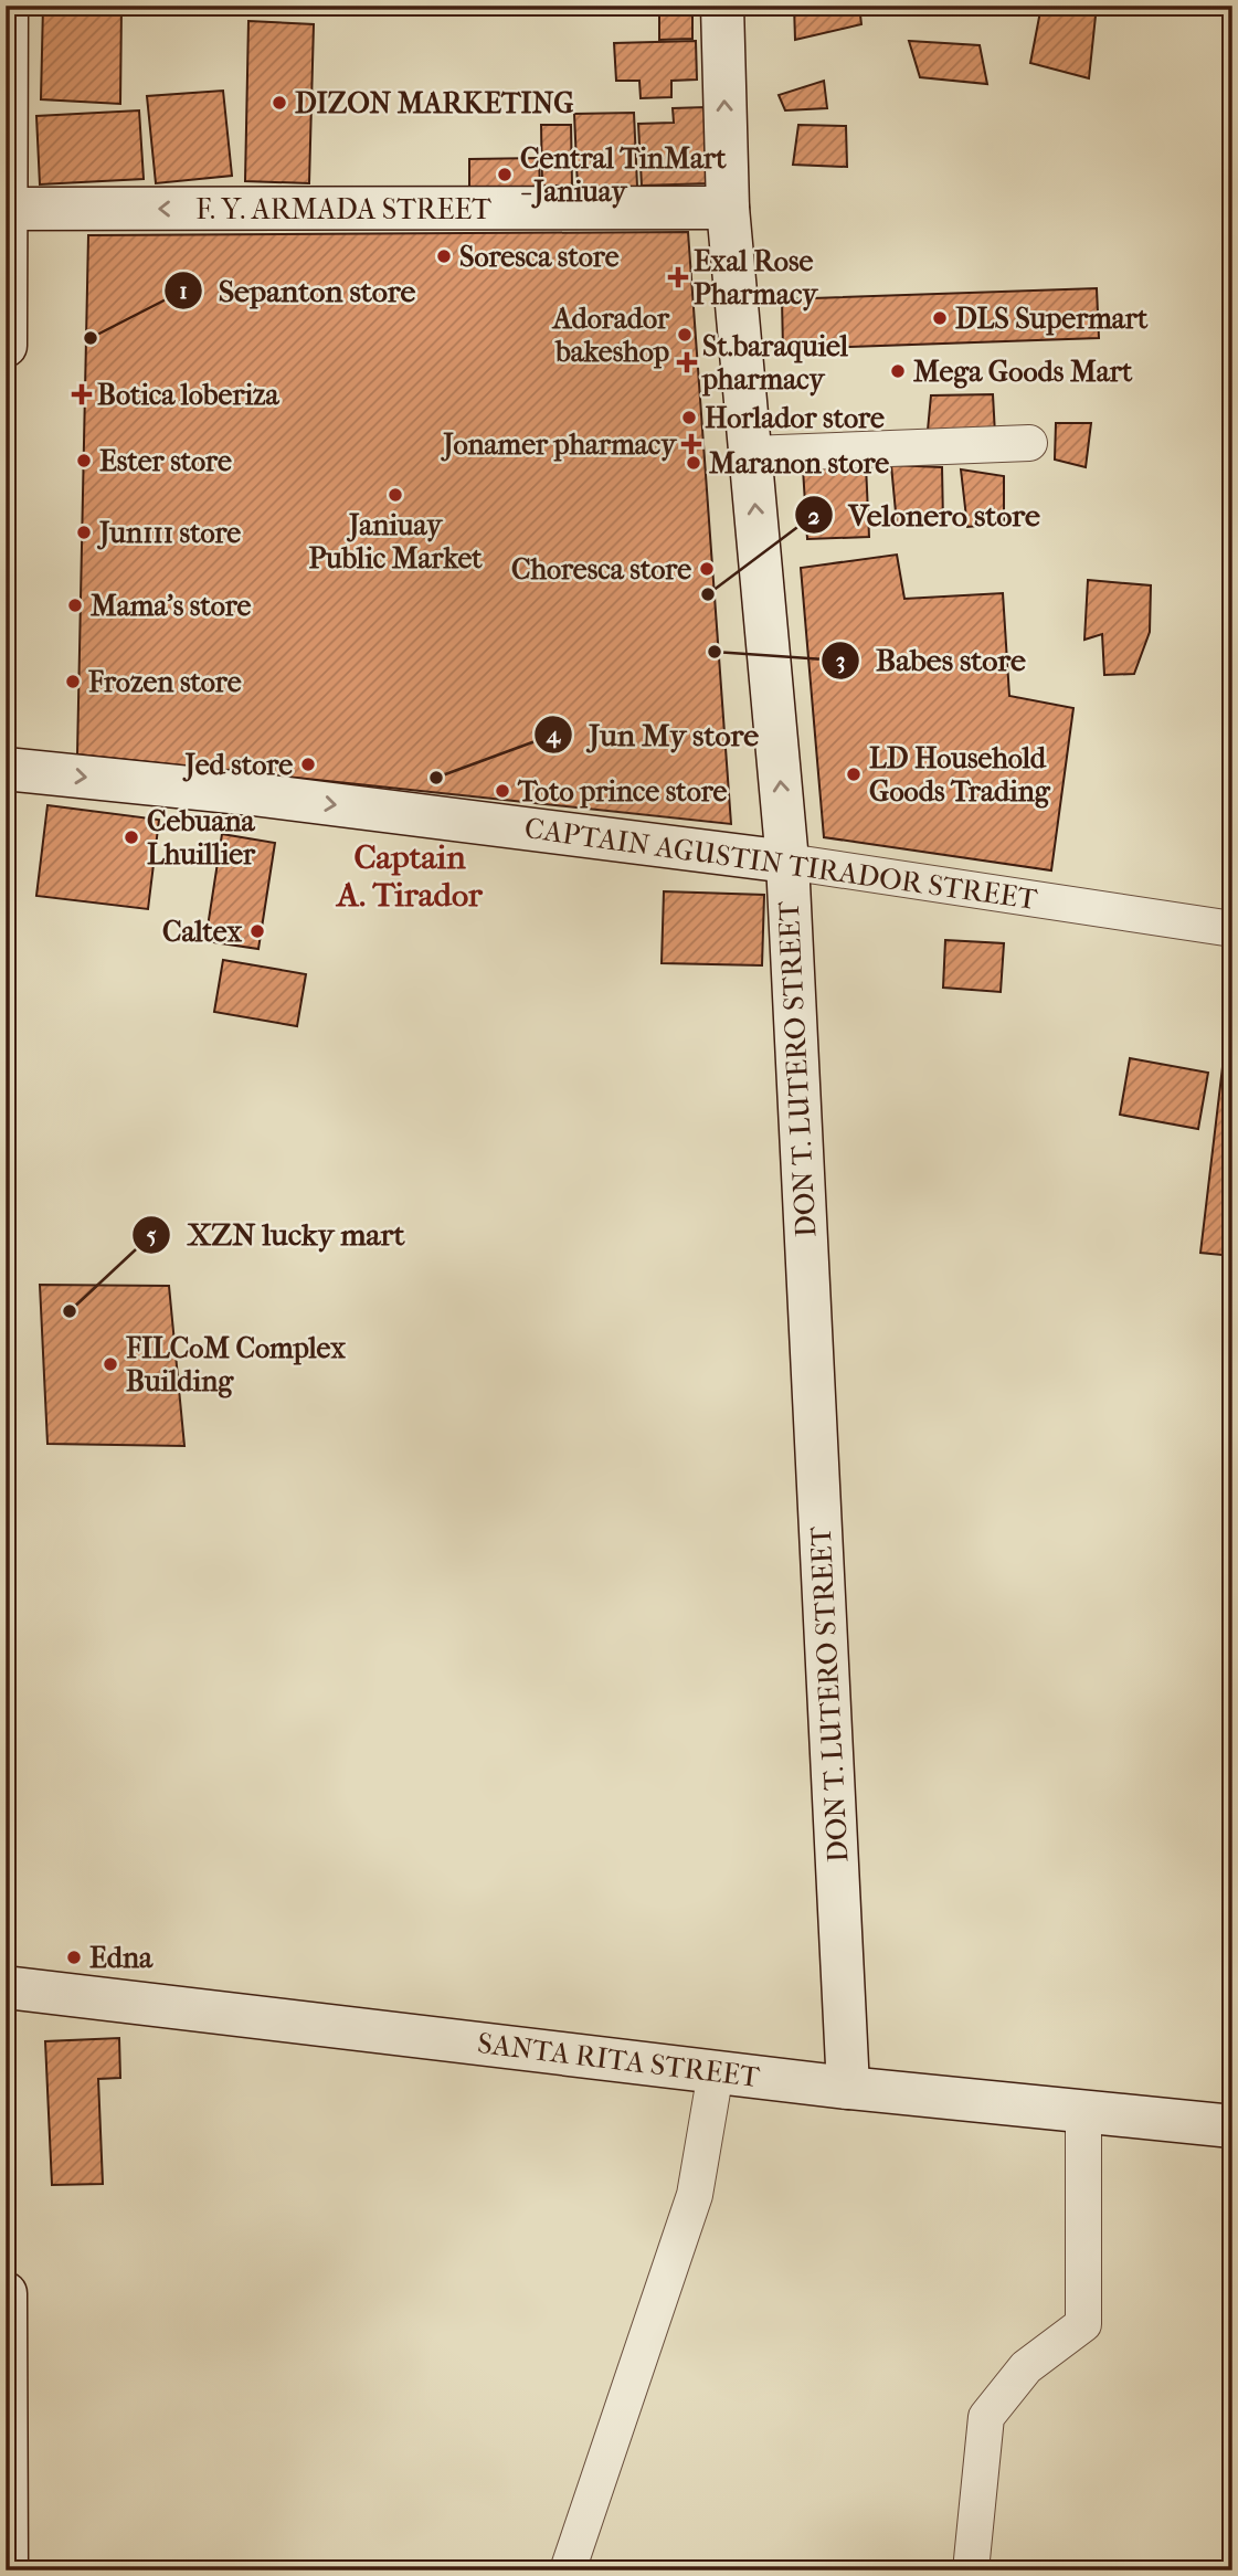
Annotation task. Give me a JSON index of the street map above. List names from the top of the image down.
{
  "streets": {
    "main road": [
      "F. Y. ARMADA STREET",
      "CAPTAIN AGUSTIN TIRADOR STREET",
      "DON T. LUTERO STREET",
      "SANTA RITA STREET"
    ]
  },
  "crossings": [
    ["F. Y. ARMADA STREET", "DON T. LUTERO STREET"],
    ["CAPTAIN AGUSTIN TIRADOR STREET", "DON T. LUTERO STREET"],
    ["DON T. LUTERO STREET", "SANTA RITA STREET"]
  ],
  "one_way": ["F. Y. ARMADA STREET", "CAPTAIN AGUSTIN TIRADOR STREET"],
  "districts": ["Captain A. Tirador"],
  "places": {
    "other": [
      "DIZON MARKETING",
      "Central TinMart - Janiuay",
      "Soresca store",
      "DLS Supermart",
      "Adorador bakeshop",
      "Sepanton store",
      "Mega Goods Mart",
      "Horlador store",
      "Ester store",
      "Maranon store",
      "Janiuay Public Market",
      "Jun111 store",
      "Choresca store",
      "Velonero store",
      "Mama's store",
      "Babes store",
      "Frozen store",
      "Jed store",
      "LD Household Goods Trading",
      "Jun My store",
      "Toto prince store",
      "Cebuana Lhuillier",
      "Caltex",
      "XZN lucky mart",
      "FILCoM Complex Building",
      "Edna"
    ],
    "health": [
      "Exal Rose Pharmacy",
      "St.baraquiel pharmacy",
      "Botica loberiza",
      "Jonamer pharmacy"
    ]
  }
}
